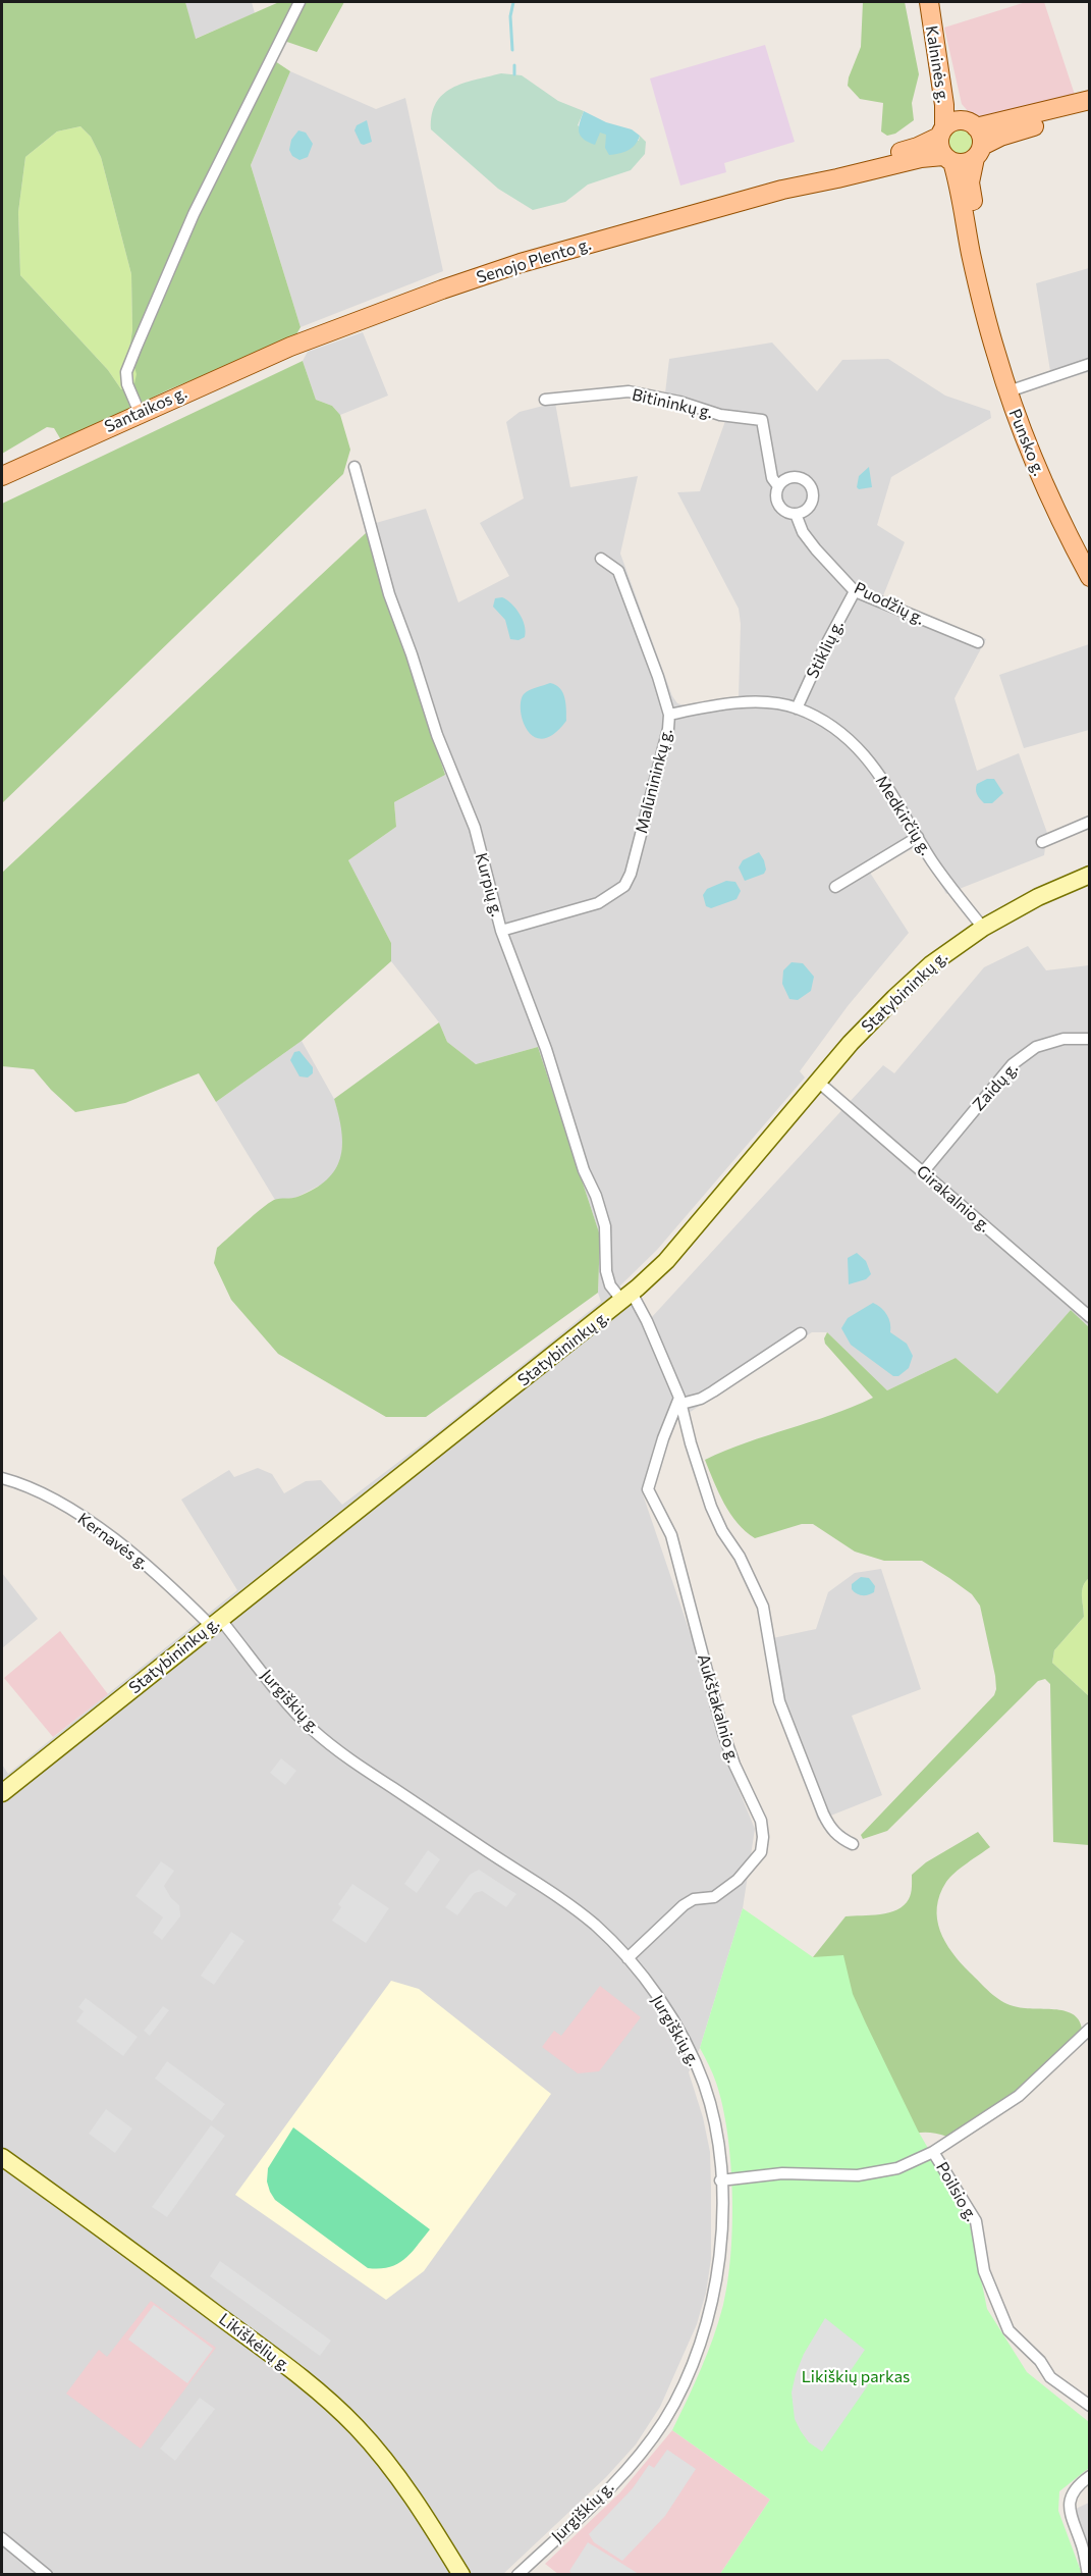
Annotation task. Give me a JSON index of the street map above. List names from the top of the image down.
{
  "streets": {
    "main road": [
      "Kalninės g.",
      "Senojo Plento g.",
      "Santaikos g.",
      "Punsko g."
    ],
    "street": [
      "Bitininkų g.",
      "Puodžių g.",
      "Stiklių g.",
      "Malūnininkų g.",
      "Medkirčių g.",
      "Kurpių g.",
      "Statybininkų g.",
      "Zaidų g.",
      "Girakalnio g.",
      "Kernavės g.",
      "Jurgiškių g.",
      "Aukštakalnio g.",
      "Poilsio g.",
      "Likiškėlių g."
    ]
  },
  "crossings": [
    ["Kalninės g.", "Senojo Plento g."],
    ["Kalninės g.", "Punsko g."],
    ["Senojo Plento g.", "Santaikos g."],
    ["Senojo Plento g.", "Punsko g."],
    ["Bitininkų g.", "Puodžių g."],
    ["Puodžių g.", "Stiklių g."],
    ["Stiklių g.", "Medkirčių g."],
    ["Malūnininkų g.", "Medkirčių g."],
    ["Malūnininkų g.", "Kurpių g."],
    ["Medkirčių g.", "Statybininkų g."],
    ["Kurpių g.", "Statybininkų g."],
    ["Statybininkų g.", "Girakalnio g."],
    ["Statybininkų g.", "Kernavės g."],
    ["Statybininkų g.", "Jurgiškių g."],
    ["Zaidų g.", "Girakalnio g."],
    ["Kernavės g.", "Jurgiškių g."],
    ["Jurgiškių g.", "Aukštakalnio g."],
    ["Jurgiškių g.", "Poilsio g."]
  ],
  "parks": ["Likiškių parkas"]
}
